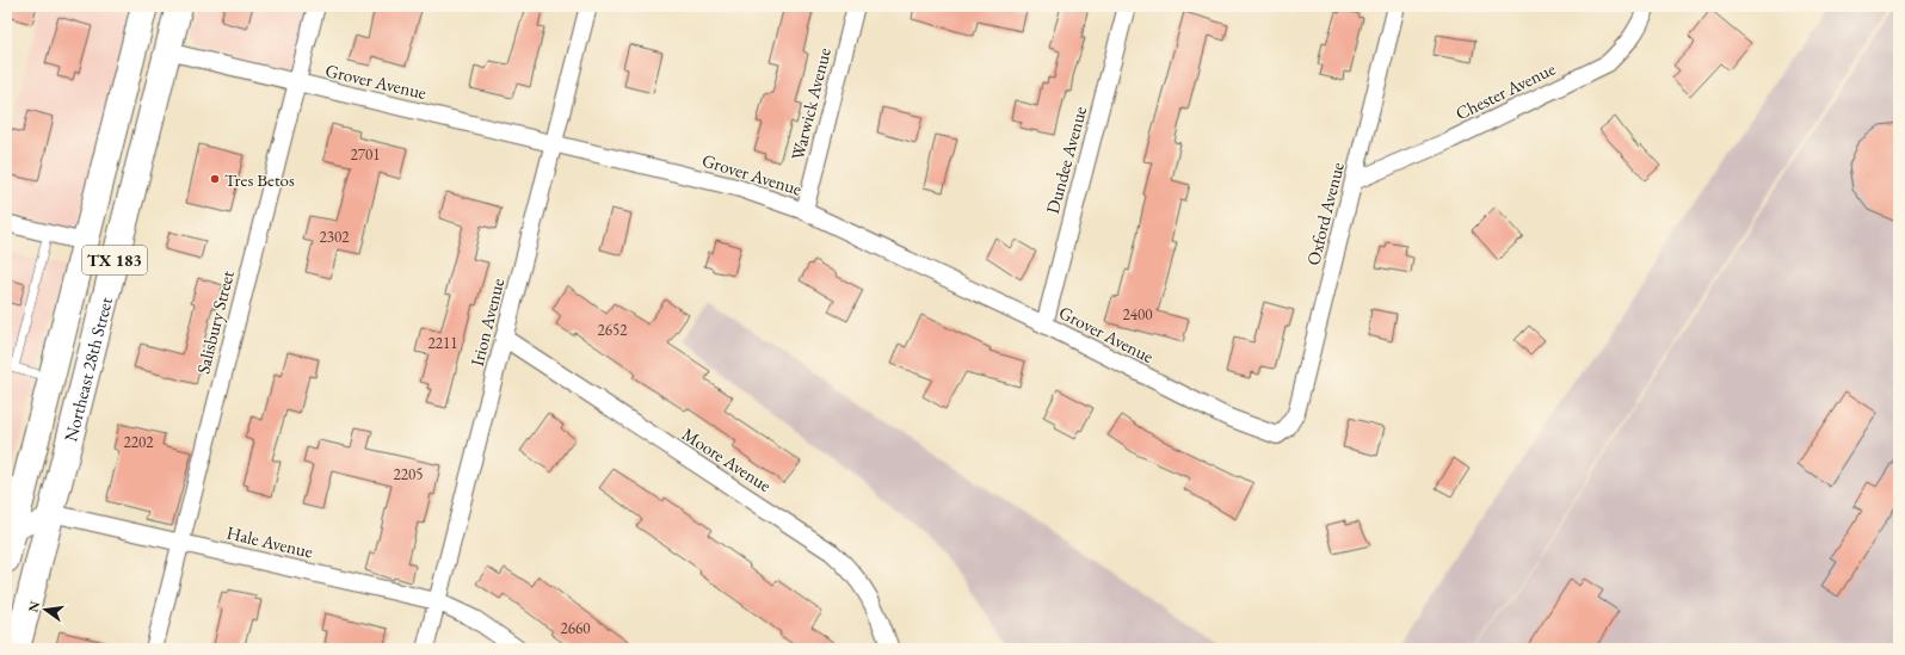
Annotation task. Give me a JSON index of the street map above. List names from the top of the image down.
{
  "streets": {
    "main road": ["TX 183", "Northeast 28th Street"],
    "street": [
      "Grover Avenue",
      "Chester Avenue",
      "Warwick Avenue",
      "Dundee Avenue",
      "Oxford Avenue",
      "Salisbury Street",
      "Irion Avenue",
      "Moore Avenue",
      "Hale Avenue"
    ]
  },
  "crossings": [
    ["Grover Avenue", "Warwick Avenue"],
    ["Grover Avenue", "Dundee Avenue"],
    ["Grover Avenue", "Oxford Avenue"],
    ["Grover Avenue", "Salisbury Street"],
    ["Grover Avenue", "Irion Avenue"],
    ["Grover Avenue", "Northeast 28th Street"],
    ["Chester Avenue", "Oxford Avenue"],
    ["Salisbury Street", "Hale Avenue"],
    ["Irion Avenue", "Moore Avenue"],
    ["Irion Avenue", "Hale Avenue"],
    ["Northeast 28th Street", "Hale Avenue"]
  ],
  "places": ["Tres Betos"],
  "house_numbers": [
    "2701",
    "2302",
    "2400",
    "2652",
    "2211",
    "2202",
    "2205",
    "2660"
  ],
  "north": "left"
}
